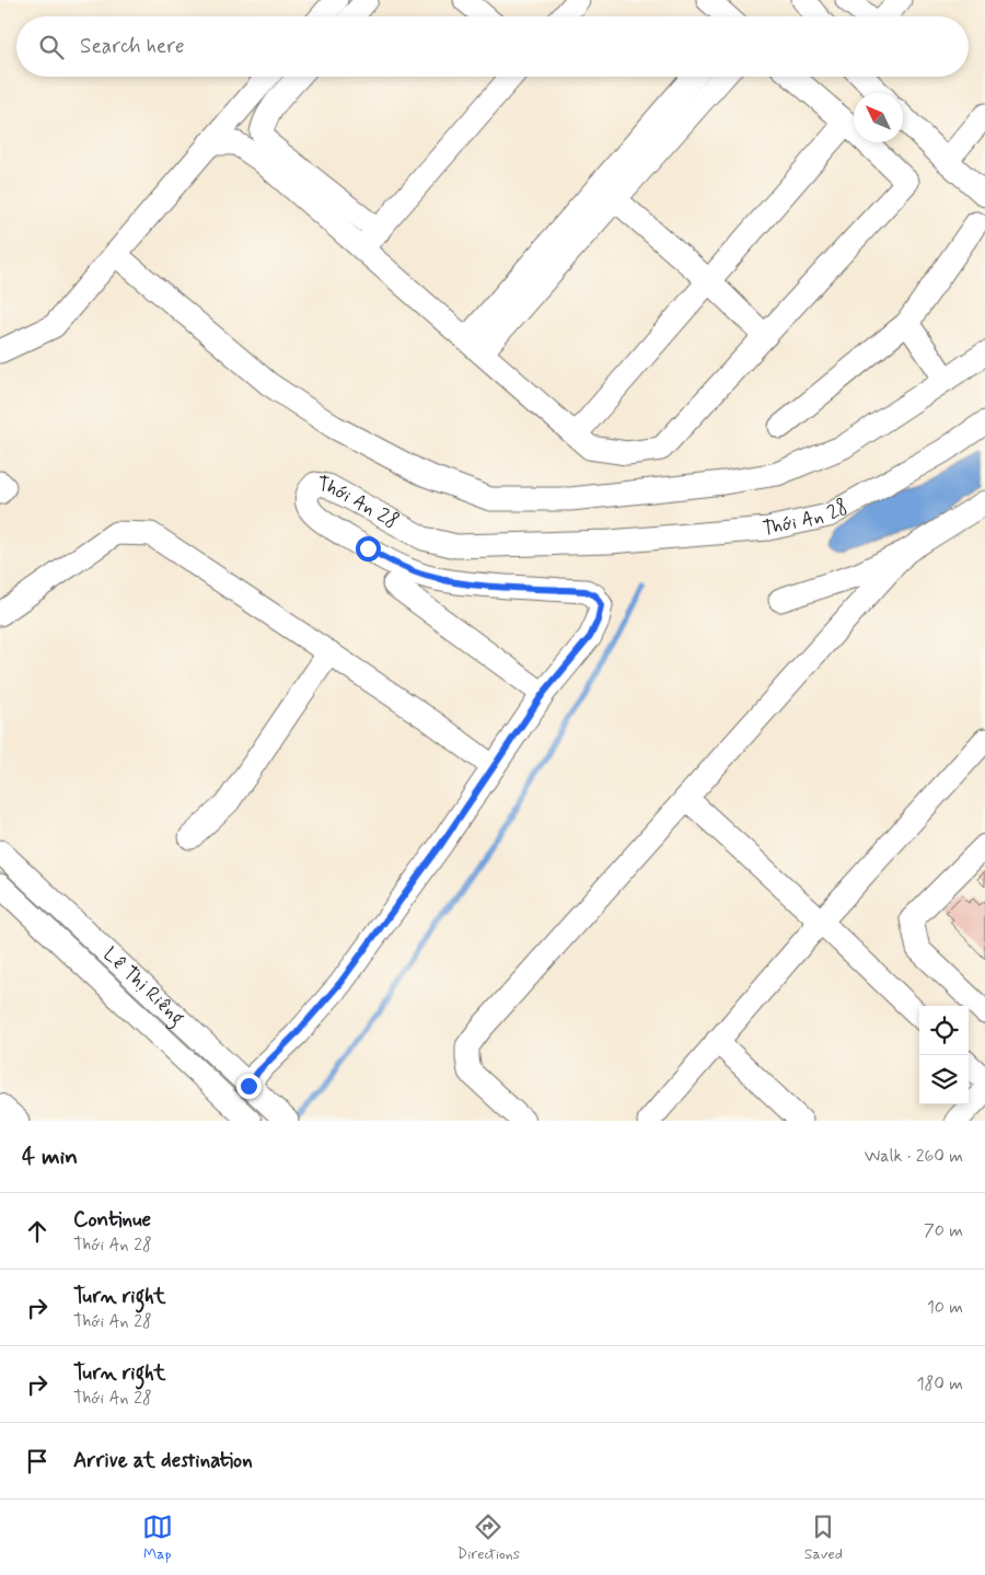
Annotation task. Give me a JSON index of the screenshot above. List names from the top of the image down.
{
  "streets": {
    "street": ["Thới An 28", "Lê Thị Riêng"]
  },
  "crossings": [
    ["Thới An 28", "Lê Thị Riêng"]
  ],
  "north": "top left",
  "page": {
    "search": "Search here",
    "heading": ["4 min", "Walk · 260 m"],
    "list": [
      ["Continue", "Thới An 28", "70 m"],
      ["Turn right", "Thới An 28", "10 m"],
      ["Turn right", "Thới An 28", "180 m"],
      "Arrive at destination"
    ],
    "nav": ["Map", "Directions", "Saved"]
  }
}
